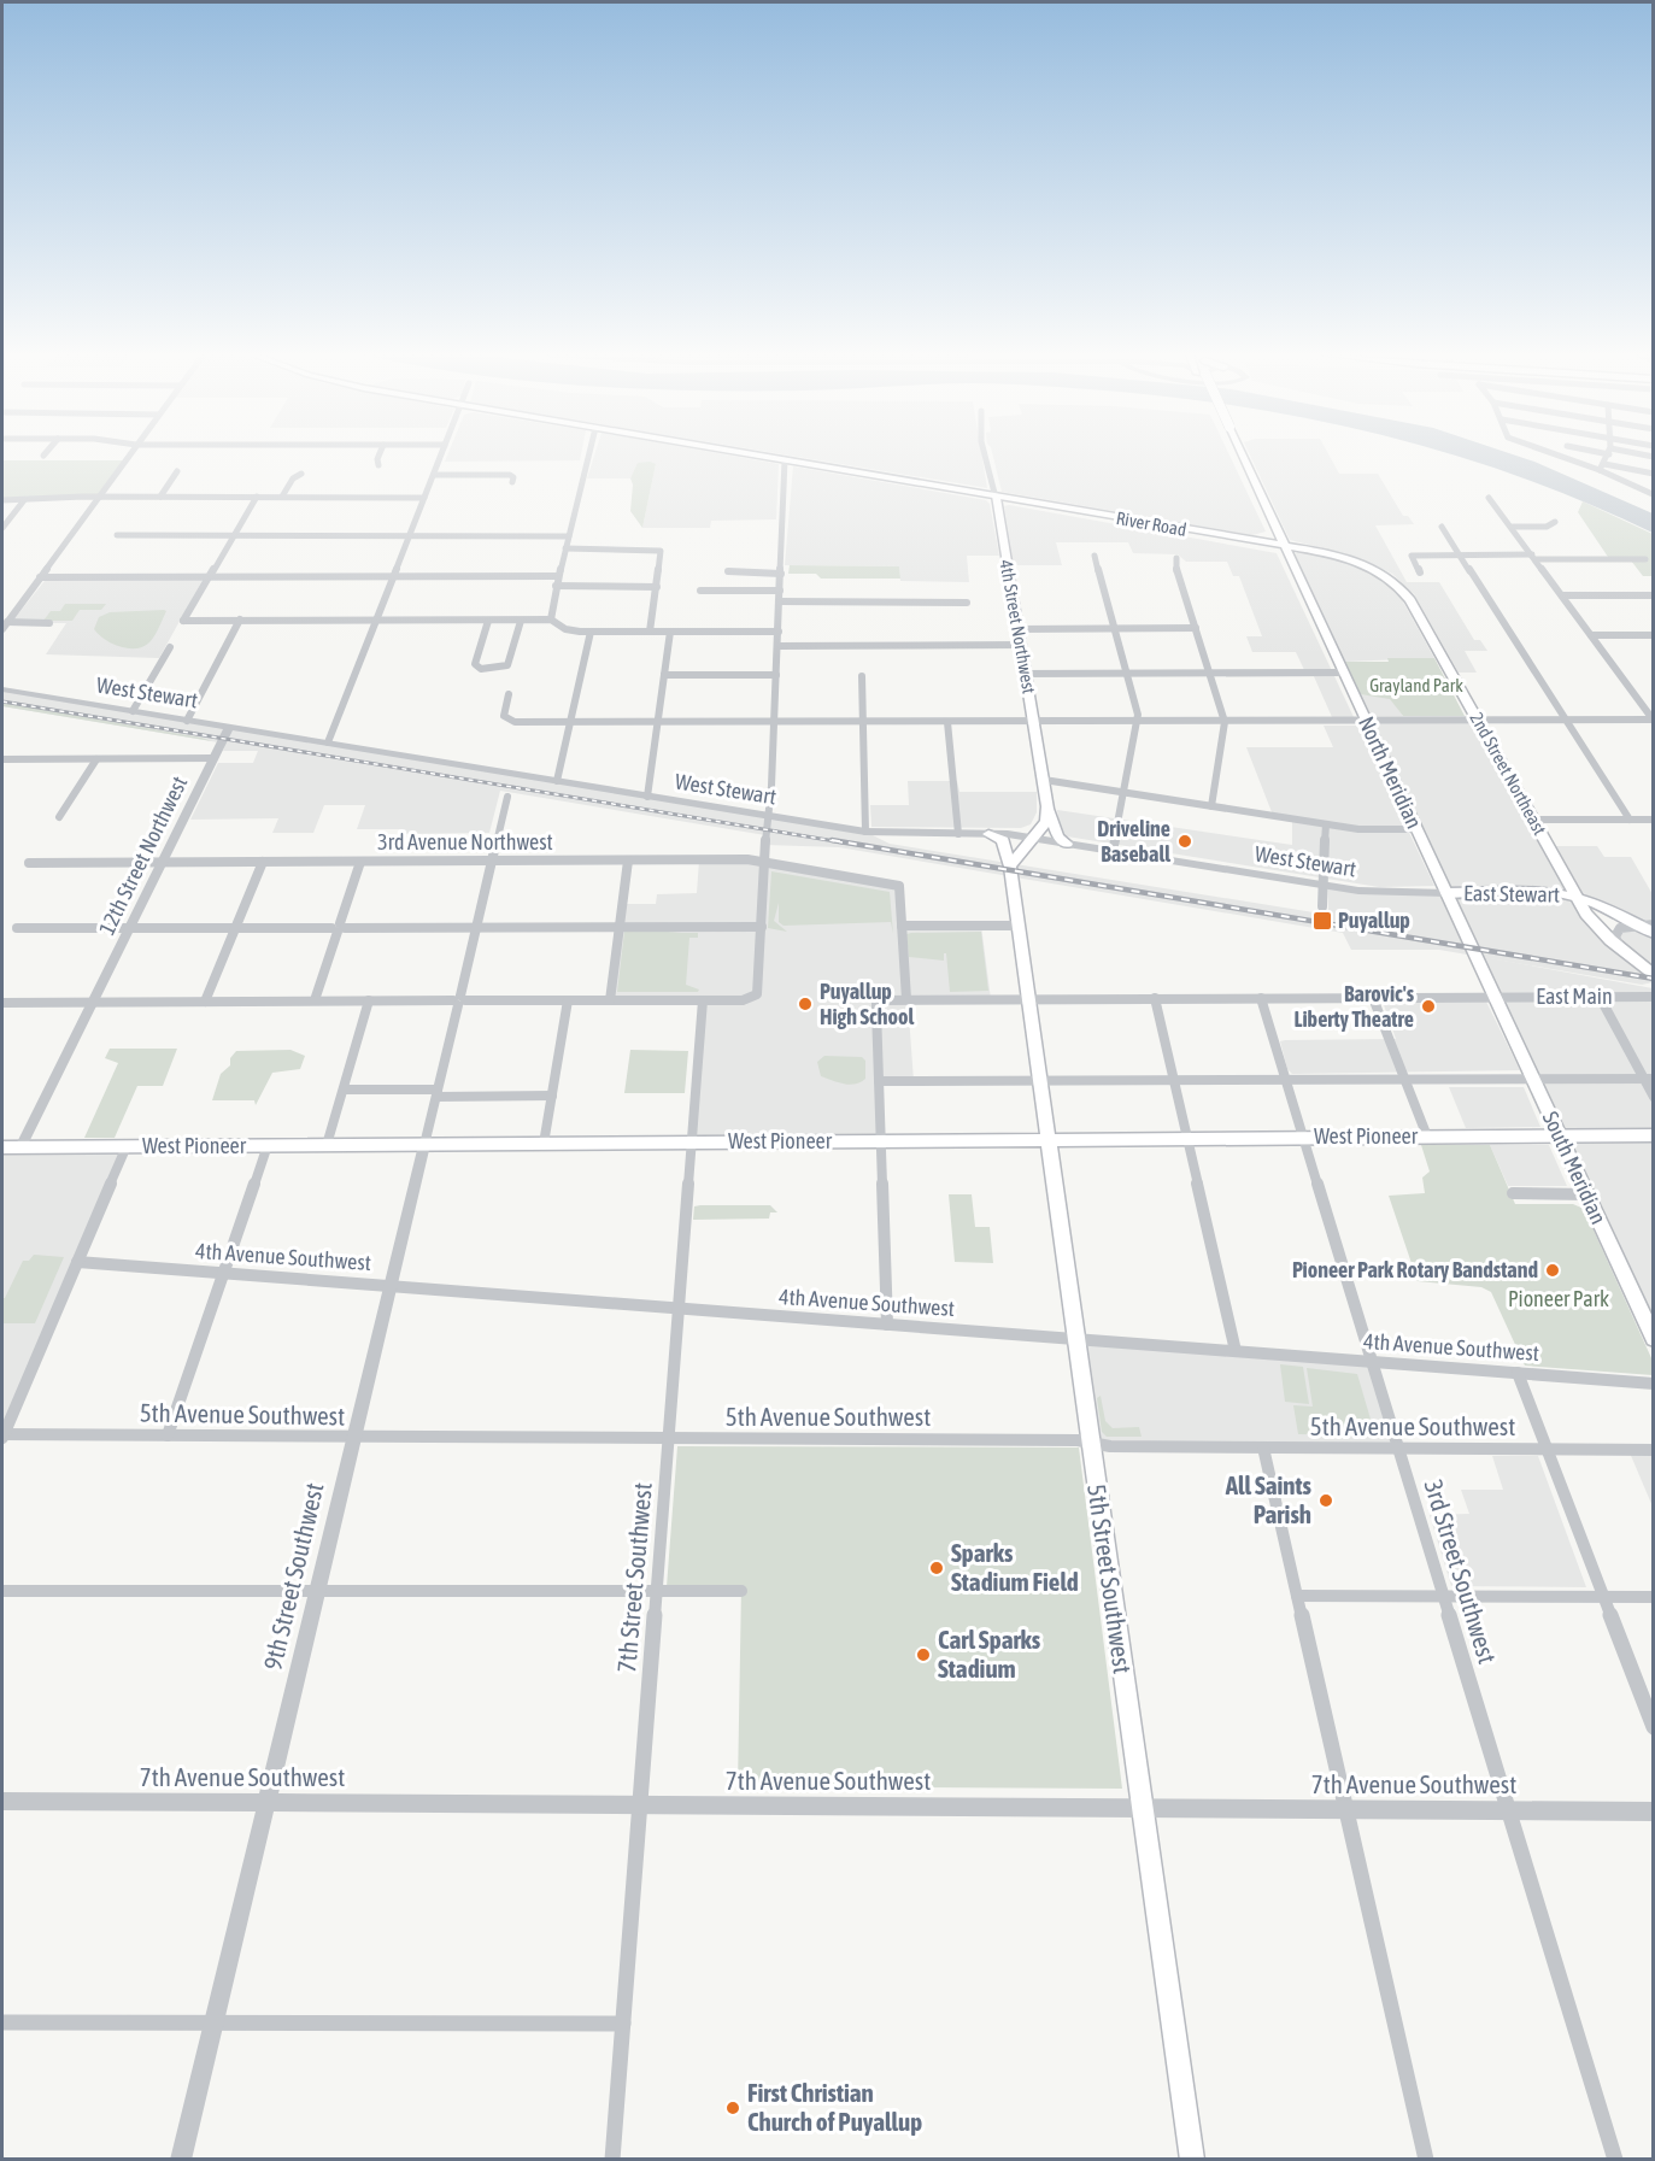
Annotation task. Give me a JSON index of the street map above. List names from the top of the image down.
{
  "streets": {
    "main road": [
      "River Road",
      "4th Street Northwest",
      "North Meridian",
      "2nd Street Northeast",
      "East Stewart",
      "West Pioneer",
      "South Meridian",
      "5th Street Southwest"
    ],
    "street": [
      "West Stewart",
      "3rd Avenue Northwest",
      "12th Street Northwest",
      "East Main",
      "4th Avenue Southwest",
      "5th Avenue Southwest",
      "3rd Street Southwest",
      "9th Street Southwest",
      "7th Street Southwest",
      "7th Avenue Southwest"
    ]
  },
  "crossings": [
    ["River Road", "4th Street Northwest"],
    ["River Road", "North Meridian"],
    ["River Road", "2nd Street Northeast"],
    ["4th Street Northwest", "West Stewart"],
    ["West Stewart", "North Meridian"],
    ["West Stewart", "12th Street Northwest"],
    ["West Stewart", "East Stewart"],
    ["West Stewart", "5th Street Southwest"],
    ["North Meridian", "2nd Street Northeast"],
    ["North Meridian", "East Stewart"],
    ["North Meridian", "East Main"],
    ["North Meridian", "South Meridian"],
    ["2nd Street Northeast", "East Stewart"],
    ["3rd Avenue Northwest", "12th Street Northwest"],
    ["3rd Avenue Northwest", "9th Street Southwest"],
    ["12th Street Northwest", "West Pioneer"],
    ["East Main", "South Meridian"],
    ["East Main", "3rd Street Southwest"],
    ["East Main", "5th Street Southwest"],
    ["West Pioneer", "South Meridian"],
    ["West Pioneer", "3rd Street Southwest"],
    ["West Pioneer", "9th Street Southwest"],
    ["West Pioneer", "7th Street Southwest"],
    ["West Pioneer", "5th Street Southwest"],
    ["4th Avenue Southwest", "3rd Street Southwest"],
    ["4th Avenue Southwest", "9th Street Southwest"],
    ["4th Avenue Southwest", "7th Street Southwest"],
    ["4th Avenue Southwest", "5th Street Southwest"],
    ["5th Avenue Southwest", "3rd Street Southwest"],
    ["5th Avenue Southwest", "9th Street Southwest"],
    ["5th Avenue Southwest", "7th Street Southwest"],
    ["5th Avenue Southwest", "5th Street Southwest"],
    ["3rd Street Southwest", "7th Avenue Southwest"],
    ["9th Street Southwest", "7th Avenue Southwest"],
    ["7th Street Southwest", "7th Avenue Southwest"],
    ["5th Street Southwest", "7th Avenue Southwest"]
  ],
  "parks": ["Grayland Park", "Pioneer Park"],
  "places": {
    "other": [
      "Driveline Baseball",
      "Puyallup High School",
      "Barovic's Liberty Theatre",
      "Pioneer Park Rotary Bandstand",
      "All Saints Parish",
      "Sparks Stadium Field",
      "Carl Sparks Stadium",
      "First Christian Church of Puyallup"
    ],
    "transit": ["Puyallup"]
  }
}
